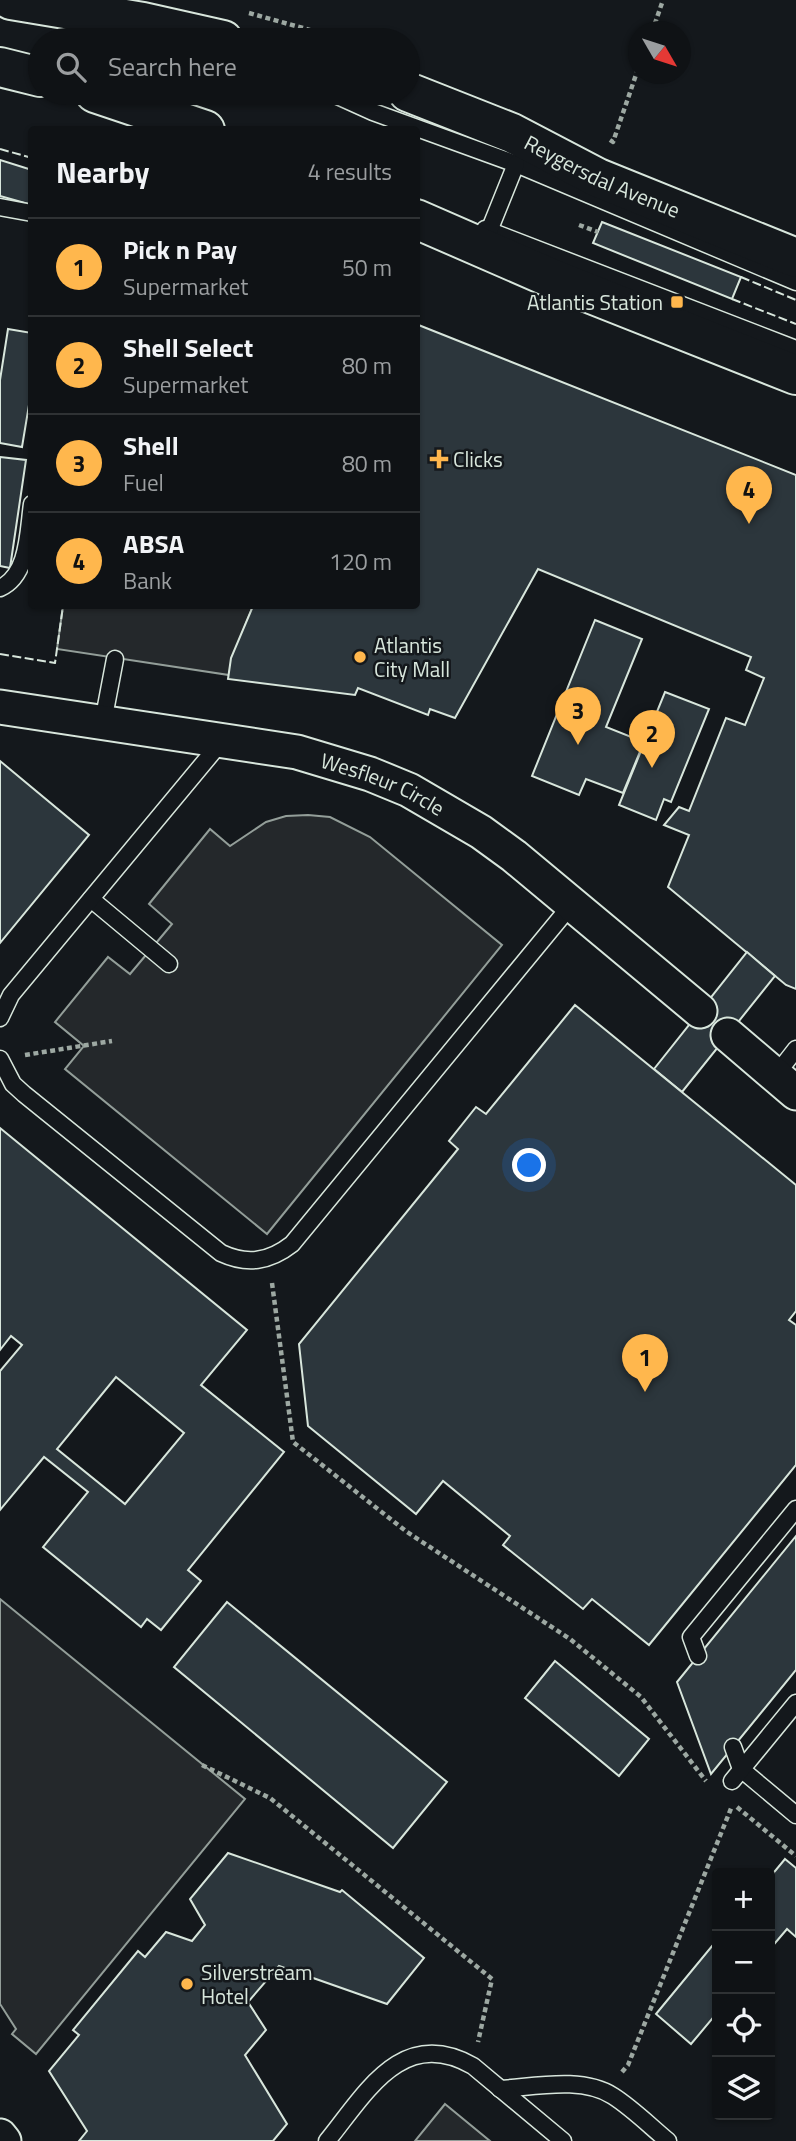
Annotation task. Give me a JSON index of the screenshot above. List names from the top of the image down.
{
  "streets": {
    "main road": ["Reygersdal Avenue"],
    "street": ["Wesfleur Circle"]
  },
  "places": {
    "transit": ["Atlantis Station"],
    "health": ["Clicks"],
    "other": ["Atlantis City Mall", "Silverstream Hotel"]
  },
  "north": "bottom right",
  "page": {
    "search": "Search here",
    "heading": ["Nearby", "4 results"],
    "list": [
      {
        "mark": "1",
        "name": "Pick n Pay",
        "note": "Supermarket",
        "value": "50 m"
      },
      {
        "mark": "2",
        "name": "Shell Select",
        "note": "Supermarket",
        "value": "80 m"
      },
      {
        "mark": "3",
        "name": "Shell",
        "note": "Fuel",
        "value": "80 m"
      },
      {
        "mark": "4",
        "name": "ABSA",
        "note": "Bank",
        "value": "120 m"
      }
    ],
    "pins": [
      "4",
      "3",
      "2",
      "1"
    ],
    "map_buttons": ["+", "−"]
  }
}
